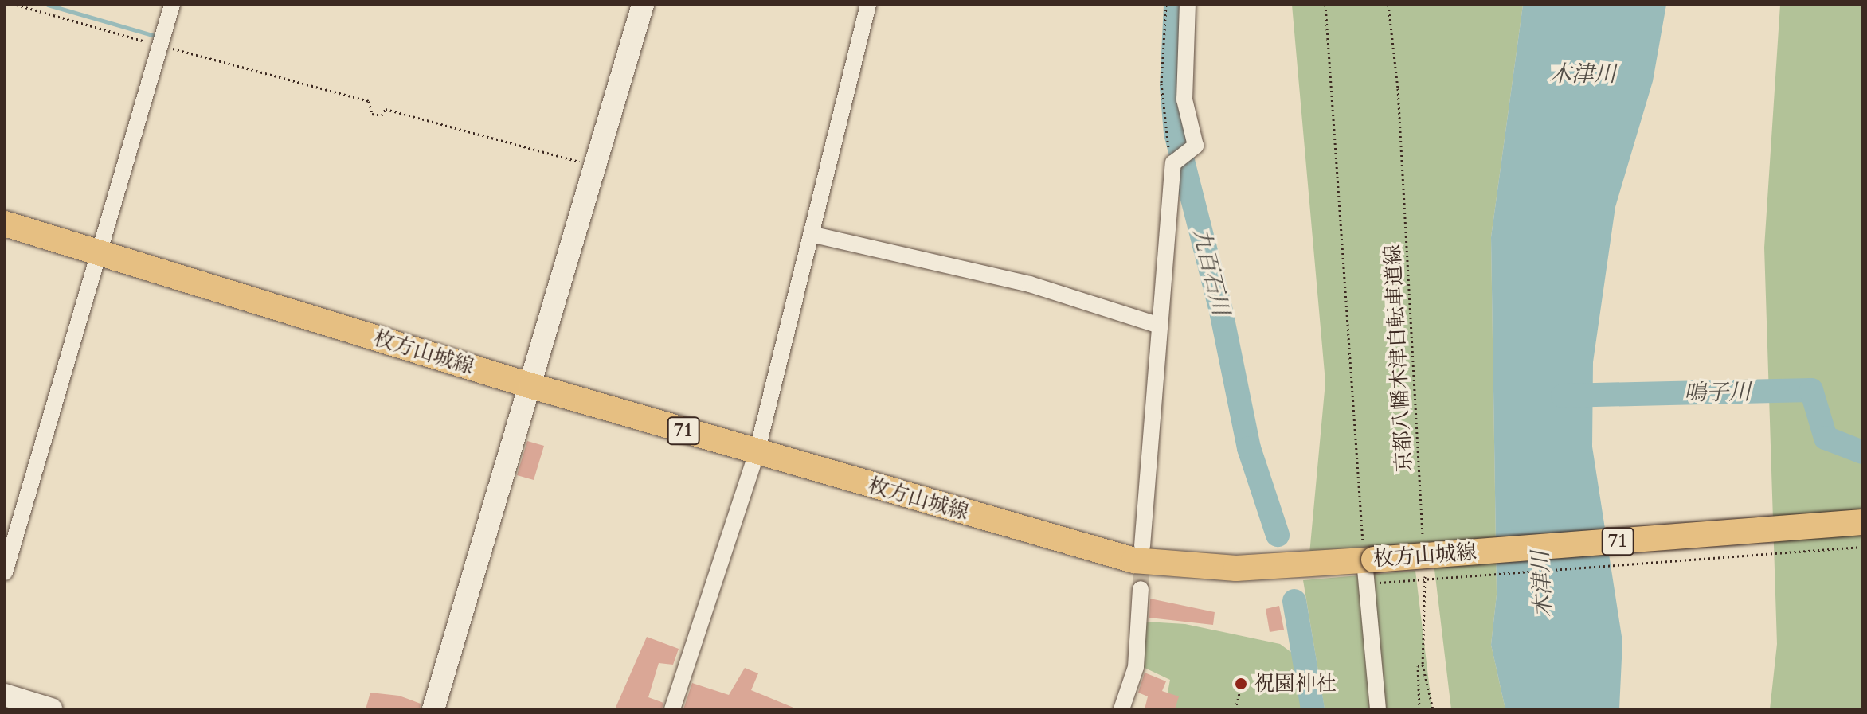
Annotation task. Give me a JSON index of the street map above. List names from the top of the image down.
{
  "streets": {
    "main road": ["枚方山城線", "71"],
    "path": ["京都八幡木津自転車道線"]
  },
  "crossings": [
    ["枚方山城線", "京都八幡木津自転車道線"]
  ],
  "water": ["木津川", "九百石川", "鳴子川"],
  "places": ["祝園神社"]
}
